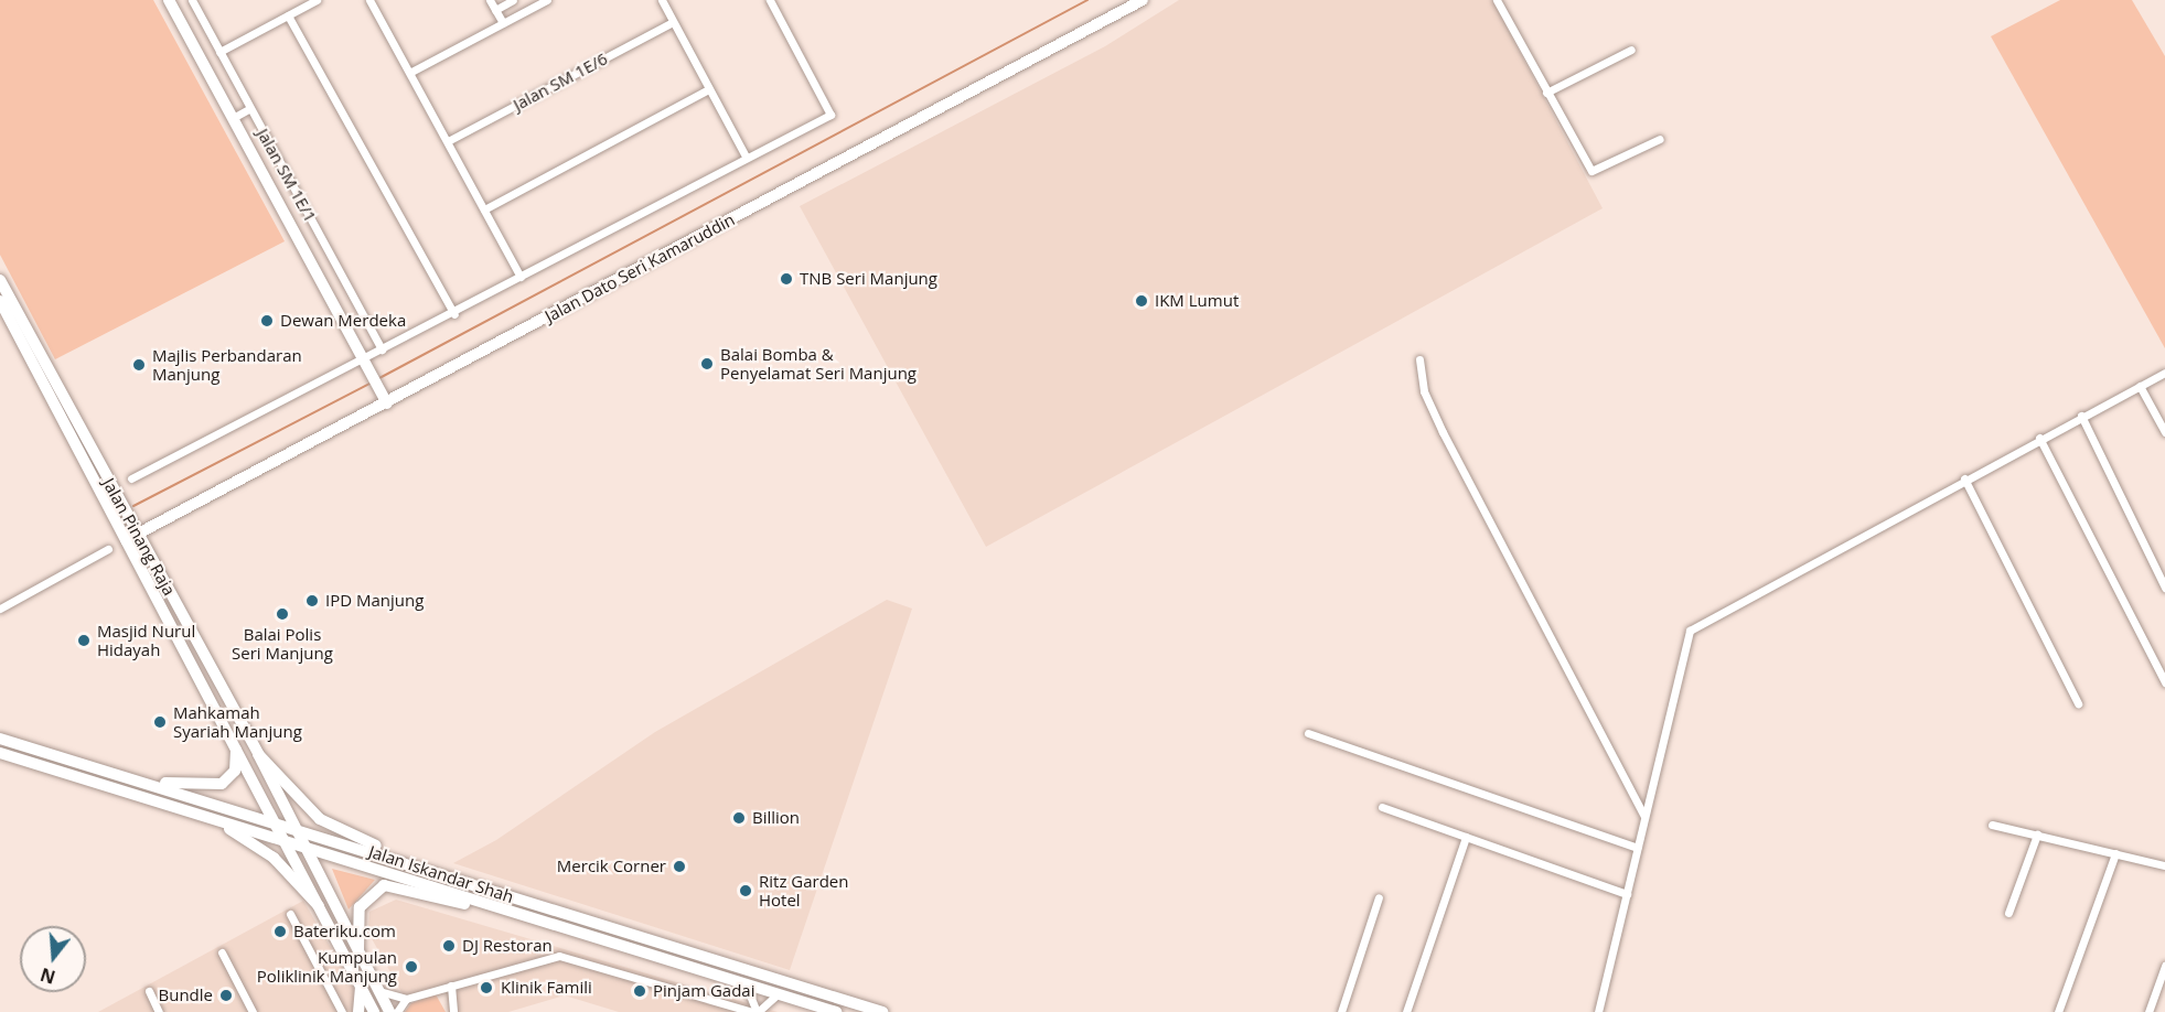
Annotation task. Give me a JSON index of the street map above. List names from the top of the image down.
{
  "streets": {
    "main road": ["Jalan Dato Seri Kamaruddin", "Jalan Pinang Raja", "Jalan Iskandar Shah"],
    "street": ["Jalan SM 1E/6", "Jalan SM 1E/1"]
  },
  "crossings": [
    ["Jalan Dato Seri Kamaruddin", "Jalan Pinang Raja"],
    ["Jalan Pinang Raja", "Jalan Iskandar Shah"]
  ],
  "places": [
    "TNB Seri Manjung",
    "IKM Lumut",
    "Dewan Merdeka",
    "Balai Bomba & Penyelamat Seri Manjung",
    "Majlis Perbandaran Manjung",
    "IPD Manjung",
    "Balai Polis Seri Manjung",
    "Masjid Nurul Hidayah",
    "Mahkamah Syariah Manjung",
    "Billion",
    "Mercik Corner",
    "Ritz Garden Hotel",
    "Bateriku.com",
    "DJ Restoran",
    "Kumpulan Poliklinik Manjung",
    "Klinik Famili",
    "Pinjam Gadai",
    "Bundle"
  ],
  "north": "bottom"
}
